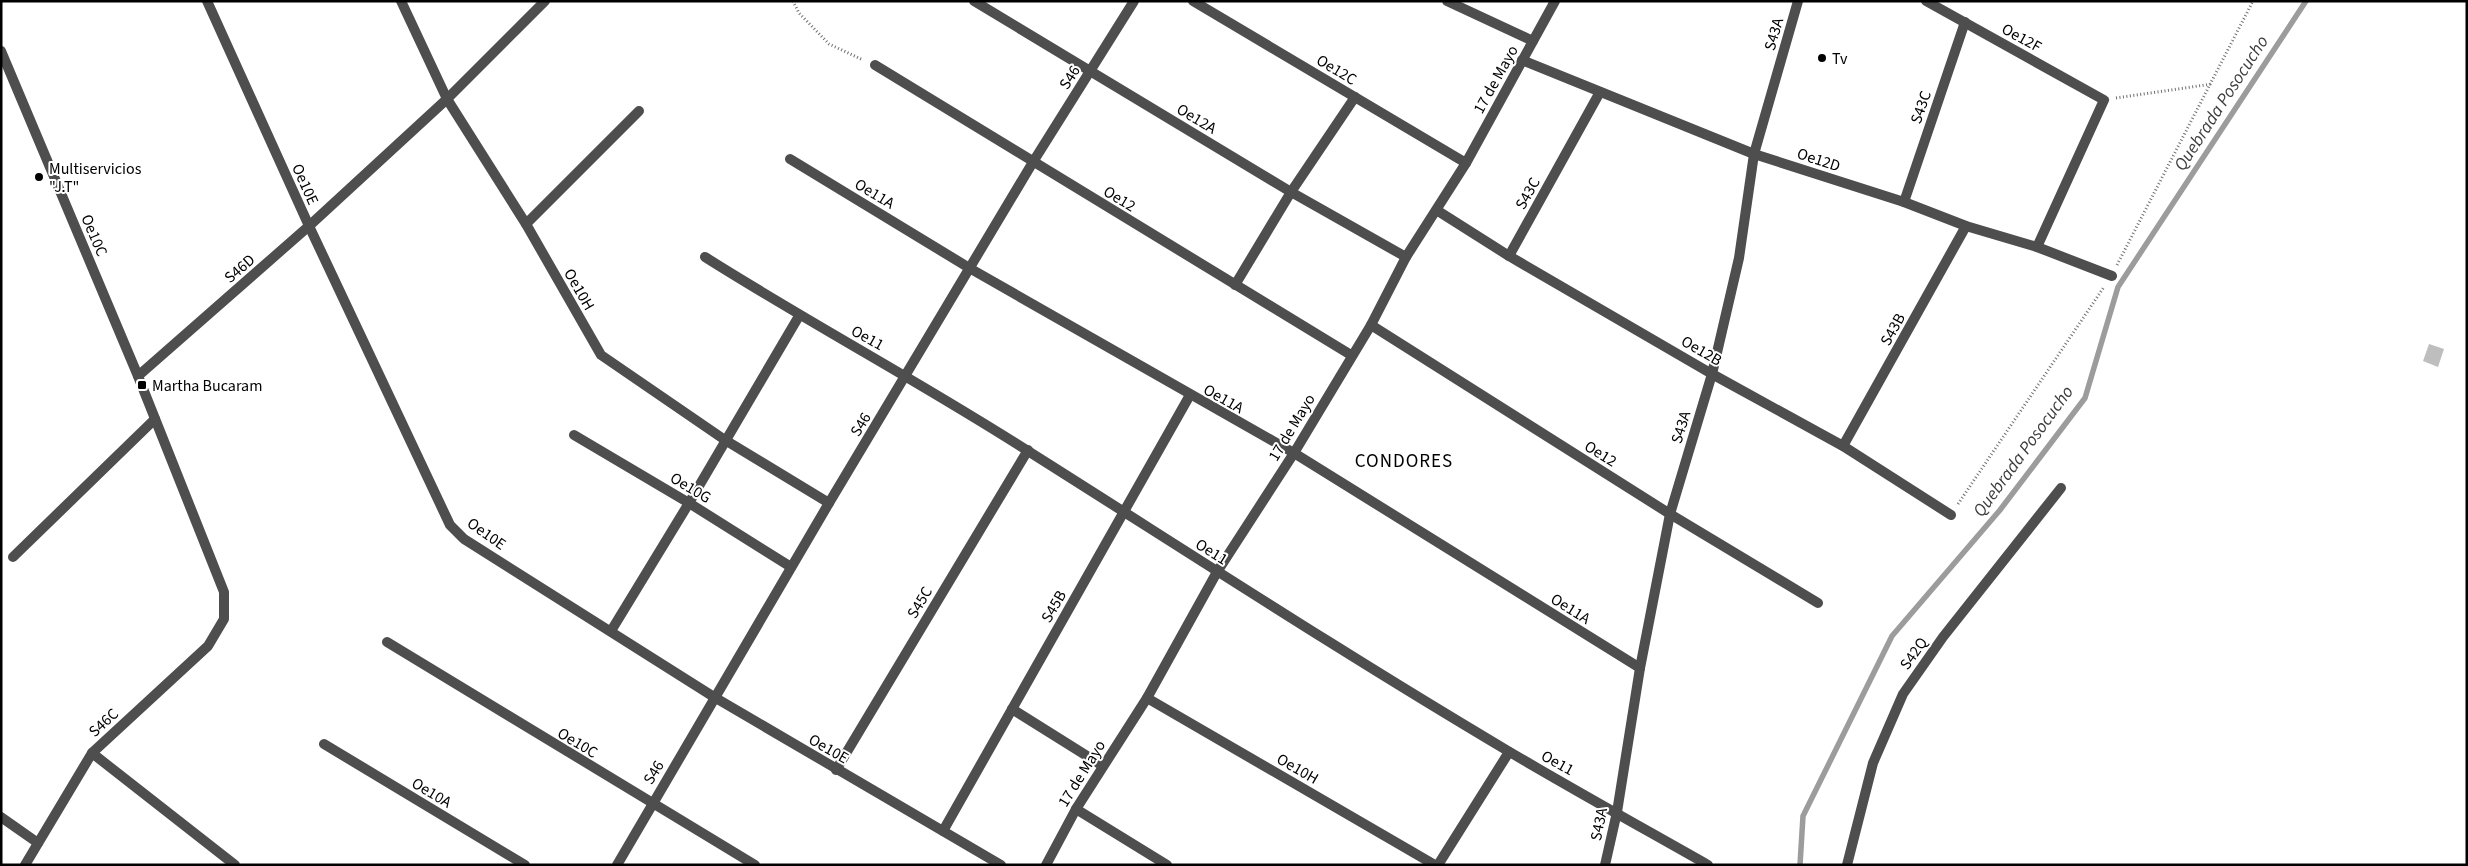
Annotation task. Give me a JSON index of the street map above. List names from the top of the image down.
{
  "streets": {
    "street": [
      "S43A",
      "Oe12F",
      "Oe12C",
      "S46",
      "17 de Mayo",
      "S43C",
      "Oe12A",
      "Oe12D",
      "Oe10E",
      "Oe11A",
      "Oe12",
      "Oe10C",
      "S46D",
      "Oe10H",
      "S43B",
      "Oe11",
      "Oe12B",
      "Oe10G",
      "S45C",
      "S45B",
      "S42Q",
      "S46C",
      "Oe10A"
    ]
  },
  "crossings": [
    ["S43A", "Oe12D"],
    ["S43A", "Oe11A"],
    ["S43A", "Oe12"],
    ["S43A", "Oe11"],
    ["S43A", "Oe12B"],
    ["Oe12F", "S43C"],
    ["Oe12C", "17 de Mayo"],
    ["S46", "Oe12A"],
    ["S46", "Oe10E"],
    ["S46", "Oe11A"],
    ["S46", "Oe12"],
    ["S46", "Oe10C"],
    ["S46", "Oe10H"],
    ["S46", "Oe11"],
    ["S46", "Oe10G"],
    ["17 de Mayo", "Oe12A"],
    ["17 de Mayo", "Oe12D"],
    ["17 de Mayo", "Oe11A"],
    ["17 de Mayo", "Oe12"],
    ["17 de Mayo", "Oe10H"],
    ["17 de Mayo", "Oe11"],
    ["17 de Mayo", "Oe12B"],
    ["S43C", "Oe12D"],
    ["S43C", "Oe12B"],
    ["Oe12D", "S43B"],
    ["Oe10E", "S46D"],
    ["Oe10E", "S45C"],
    ["Oe10E", "S45B"],
    ["Oe11A", "S45B"],
    ["Oe10C", "S46D"],
    ["S46D", "Oe10H"],
    ["S43B", "Oe12B"],
    ["Oe11", "S45C"],
    ["Oe11", "S45B"]
  ],
  "districts": ["CONDORES"],
  "water": ["Quebrada Posocucho"],
  "places": {
    "other": ["Tv", "Multiservicios \"J.T\""],
    "transit": ["Martha Bucaram"]
  }
}
